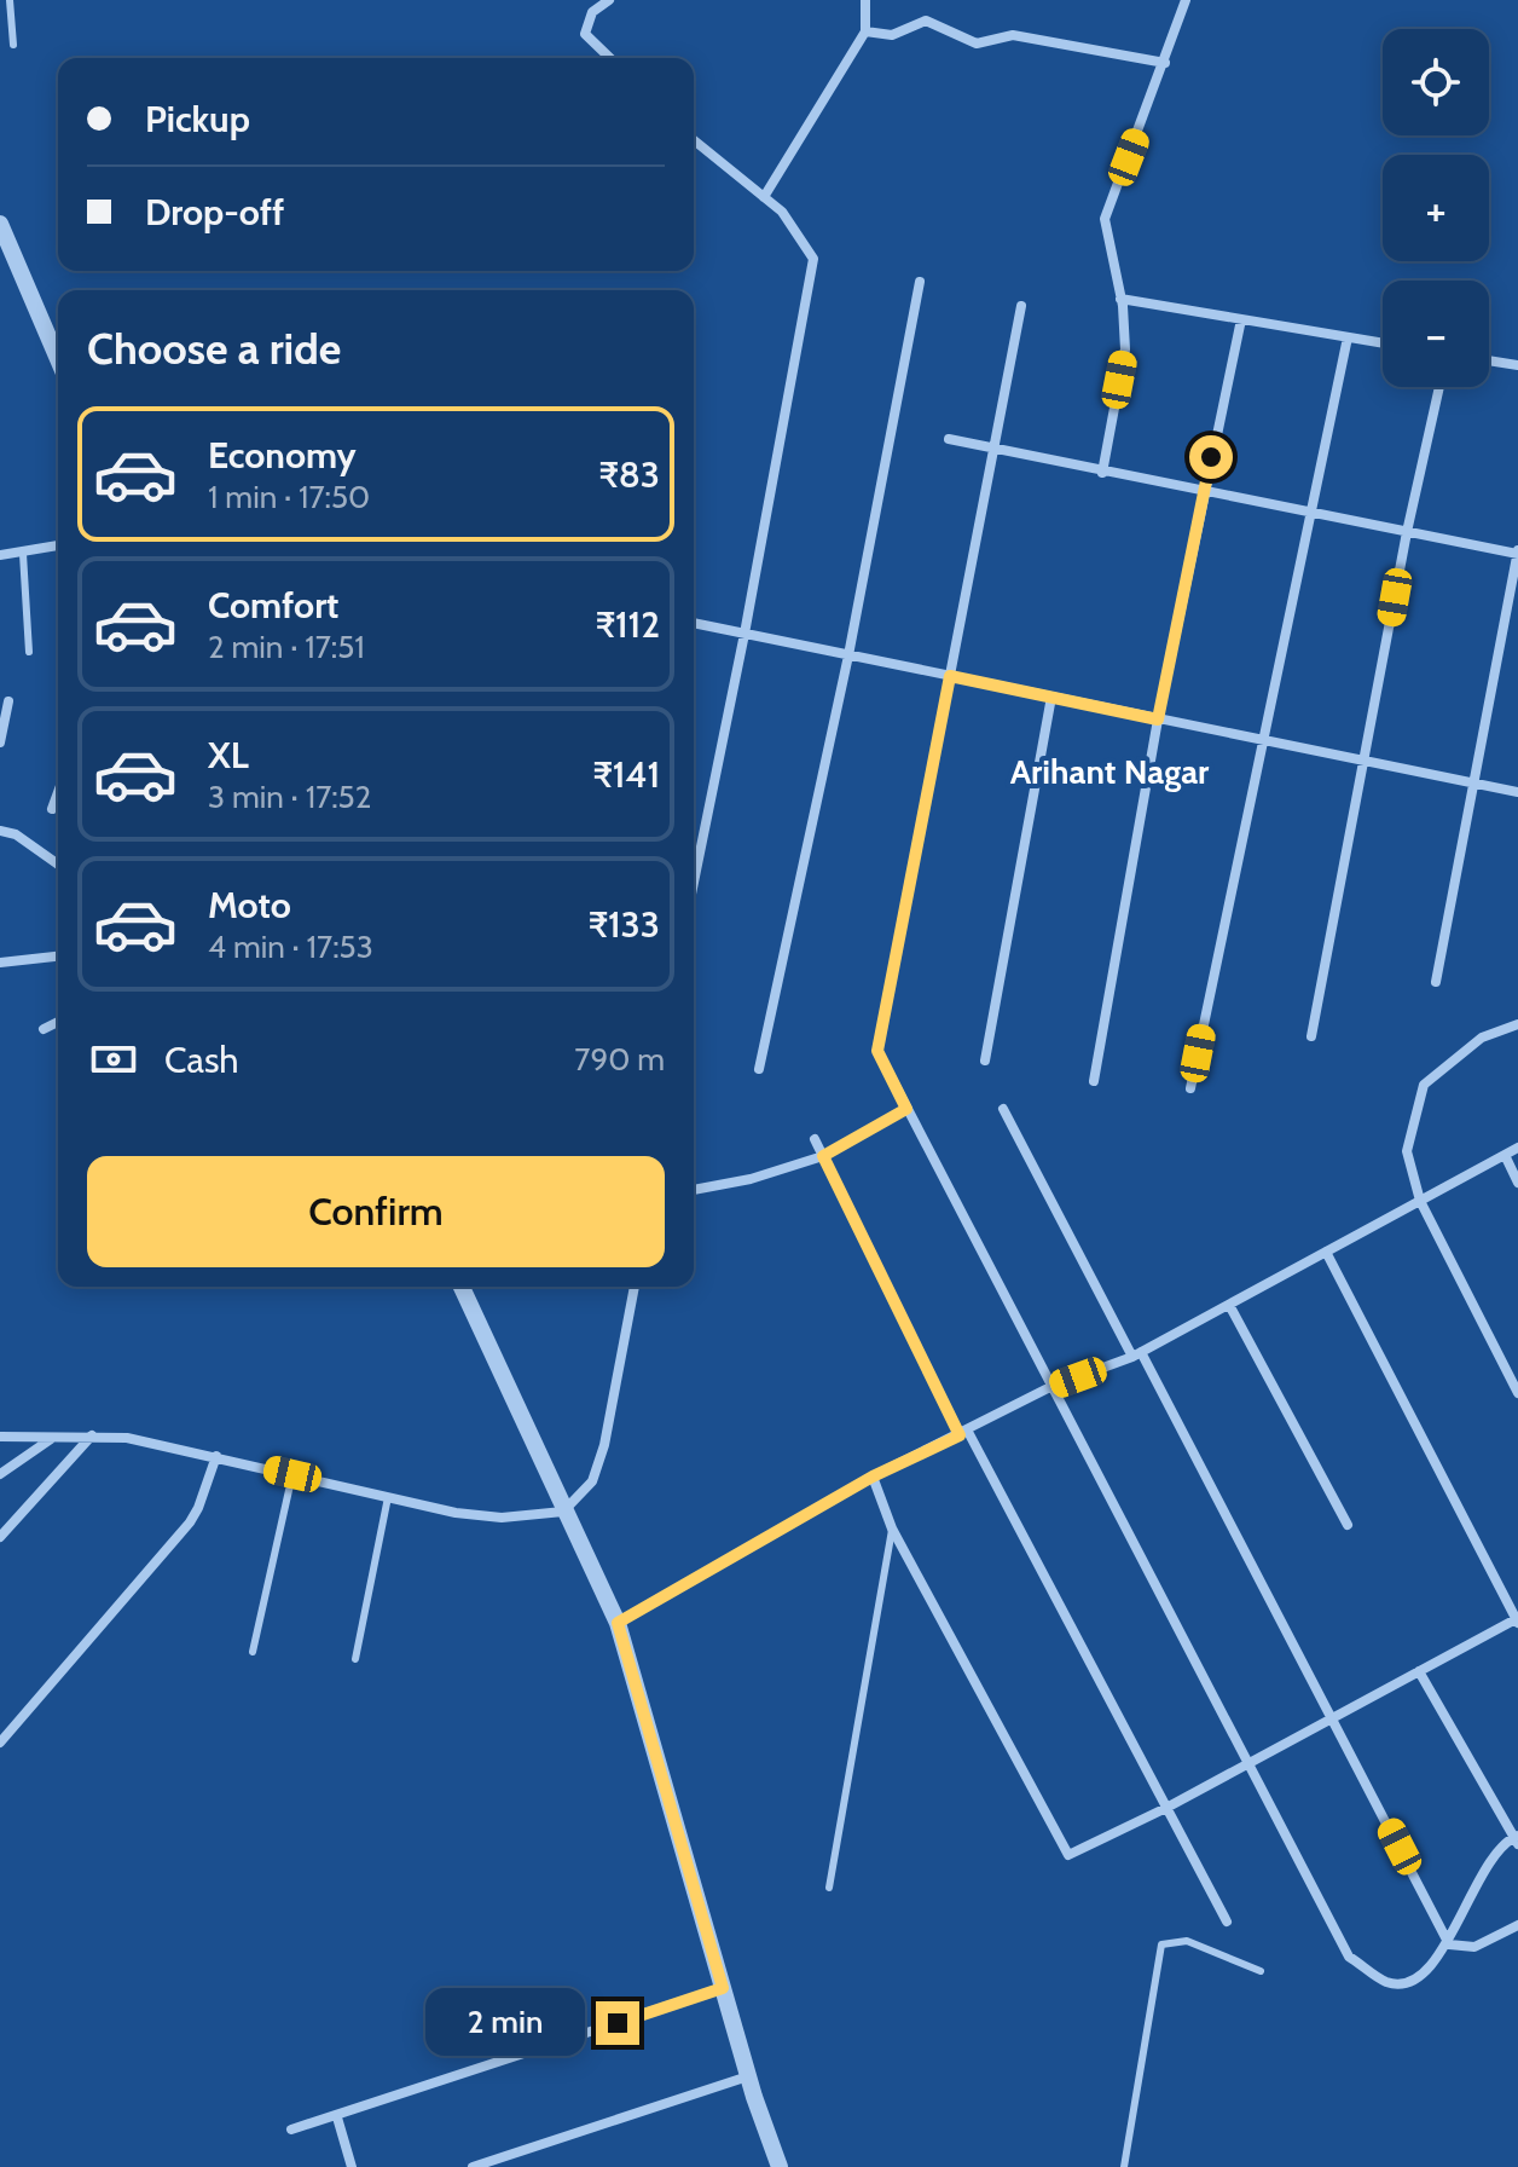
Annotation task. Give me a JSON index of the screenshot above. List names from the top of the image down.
{
  "districts": ["Arihant Nagar"],
  "page": {
    "map_buttons": ["+", "−"],
    "banner": ["Pickup", "Drop-off"],
    "heading": "Choose a ride",
    "list": [
      {
        "name": "Economy",
        "note": "1 min · 17:50",
        "value": "₹83"
      },
      {
        "name": "Comfort",
        "note": "2 min · 17:51",
        "value": "₹112"
      },
      {
        "name": "XL",
        "note": "3 min · 17:52",
        "value": "₹141"
      },
      {
        "name": "Moto",
        "note": "4 min · 17:53",
        "value": "₹133"
      }
    ],
    "pay": ["Cash", "790 m"],
    "buttons": "Confirm",
    "bubble": "2 min"
  }
}
